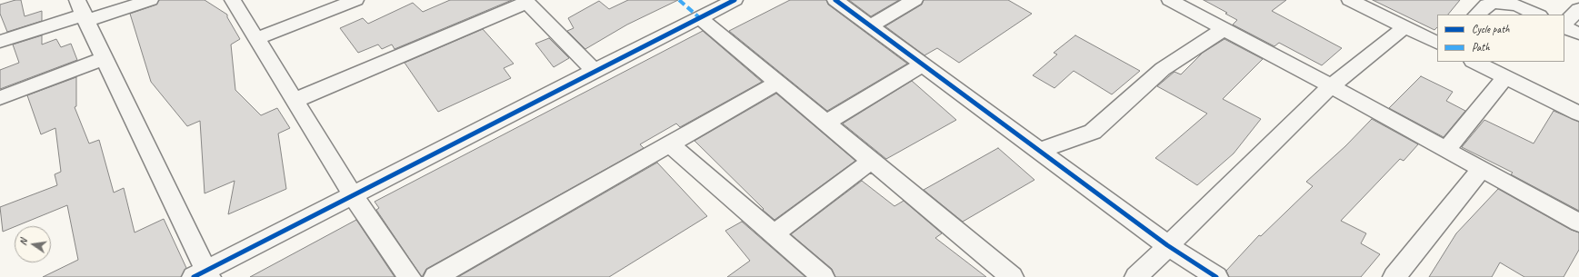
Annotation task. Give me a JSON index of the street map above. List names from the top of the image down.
{
  "legend": ["Cycle path", "Path"],
  "north": "left"
}
